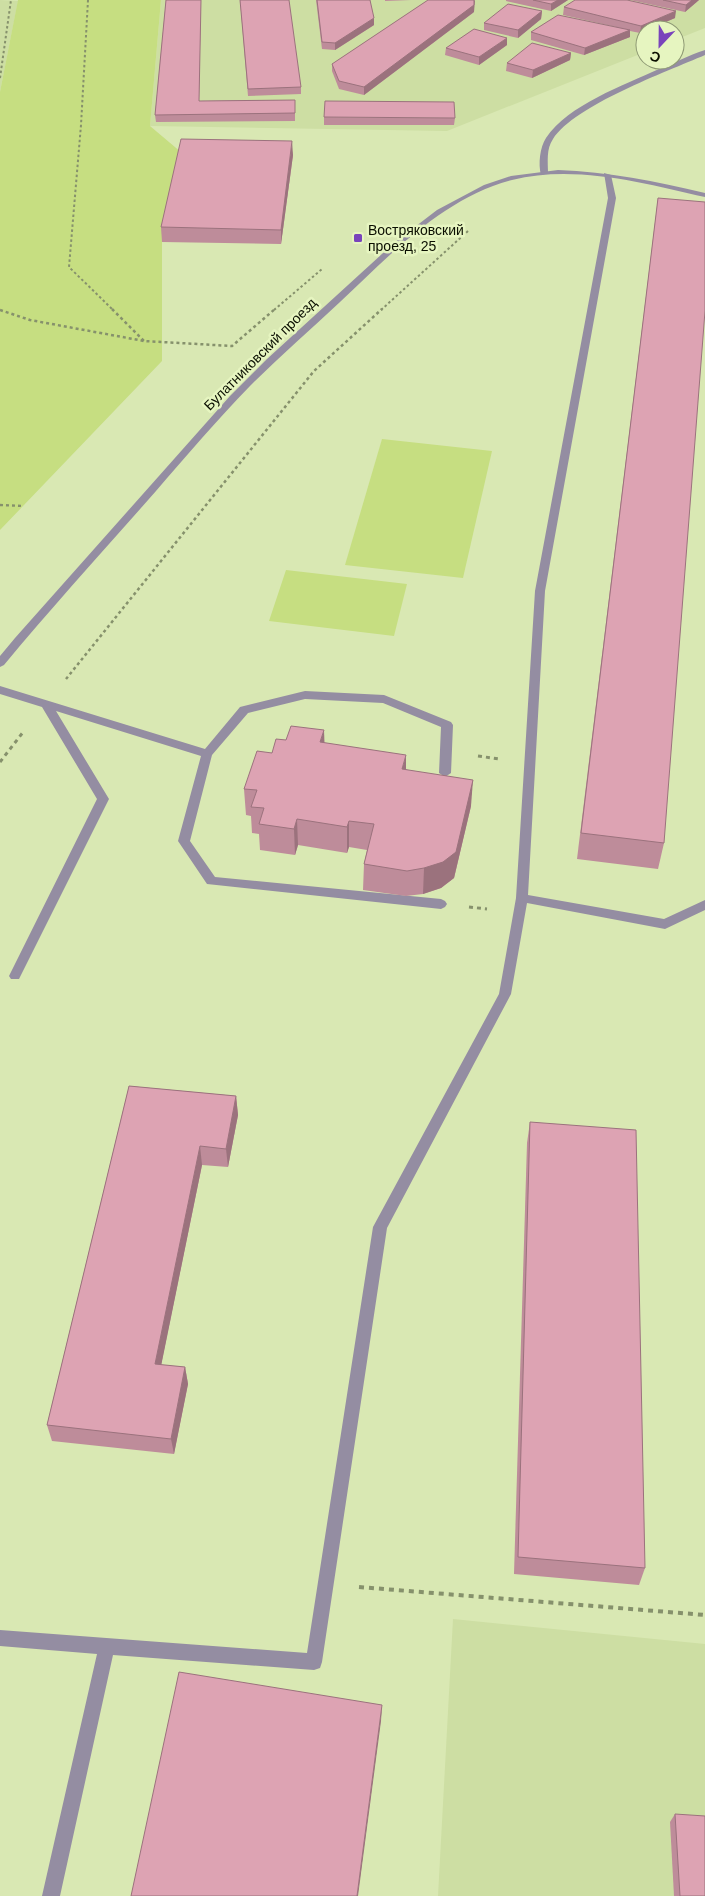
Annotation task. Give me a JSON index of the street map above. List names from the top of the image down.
{
  "streets": {
    "street": ["Булатниковский проезд"]
  },
  "places": {
    "transit": ["Востряковский проезд, 25"]
  },
  "north": "bottom"
}
